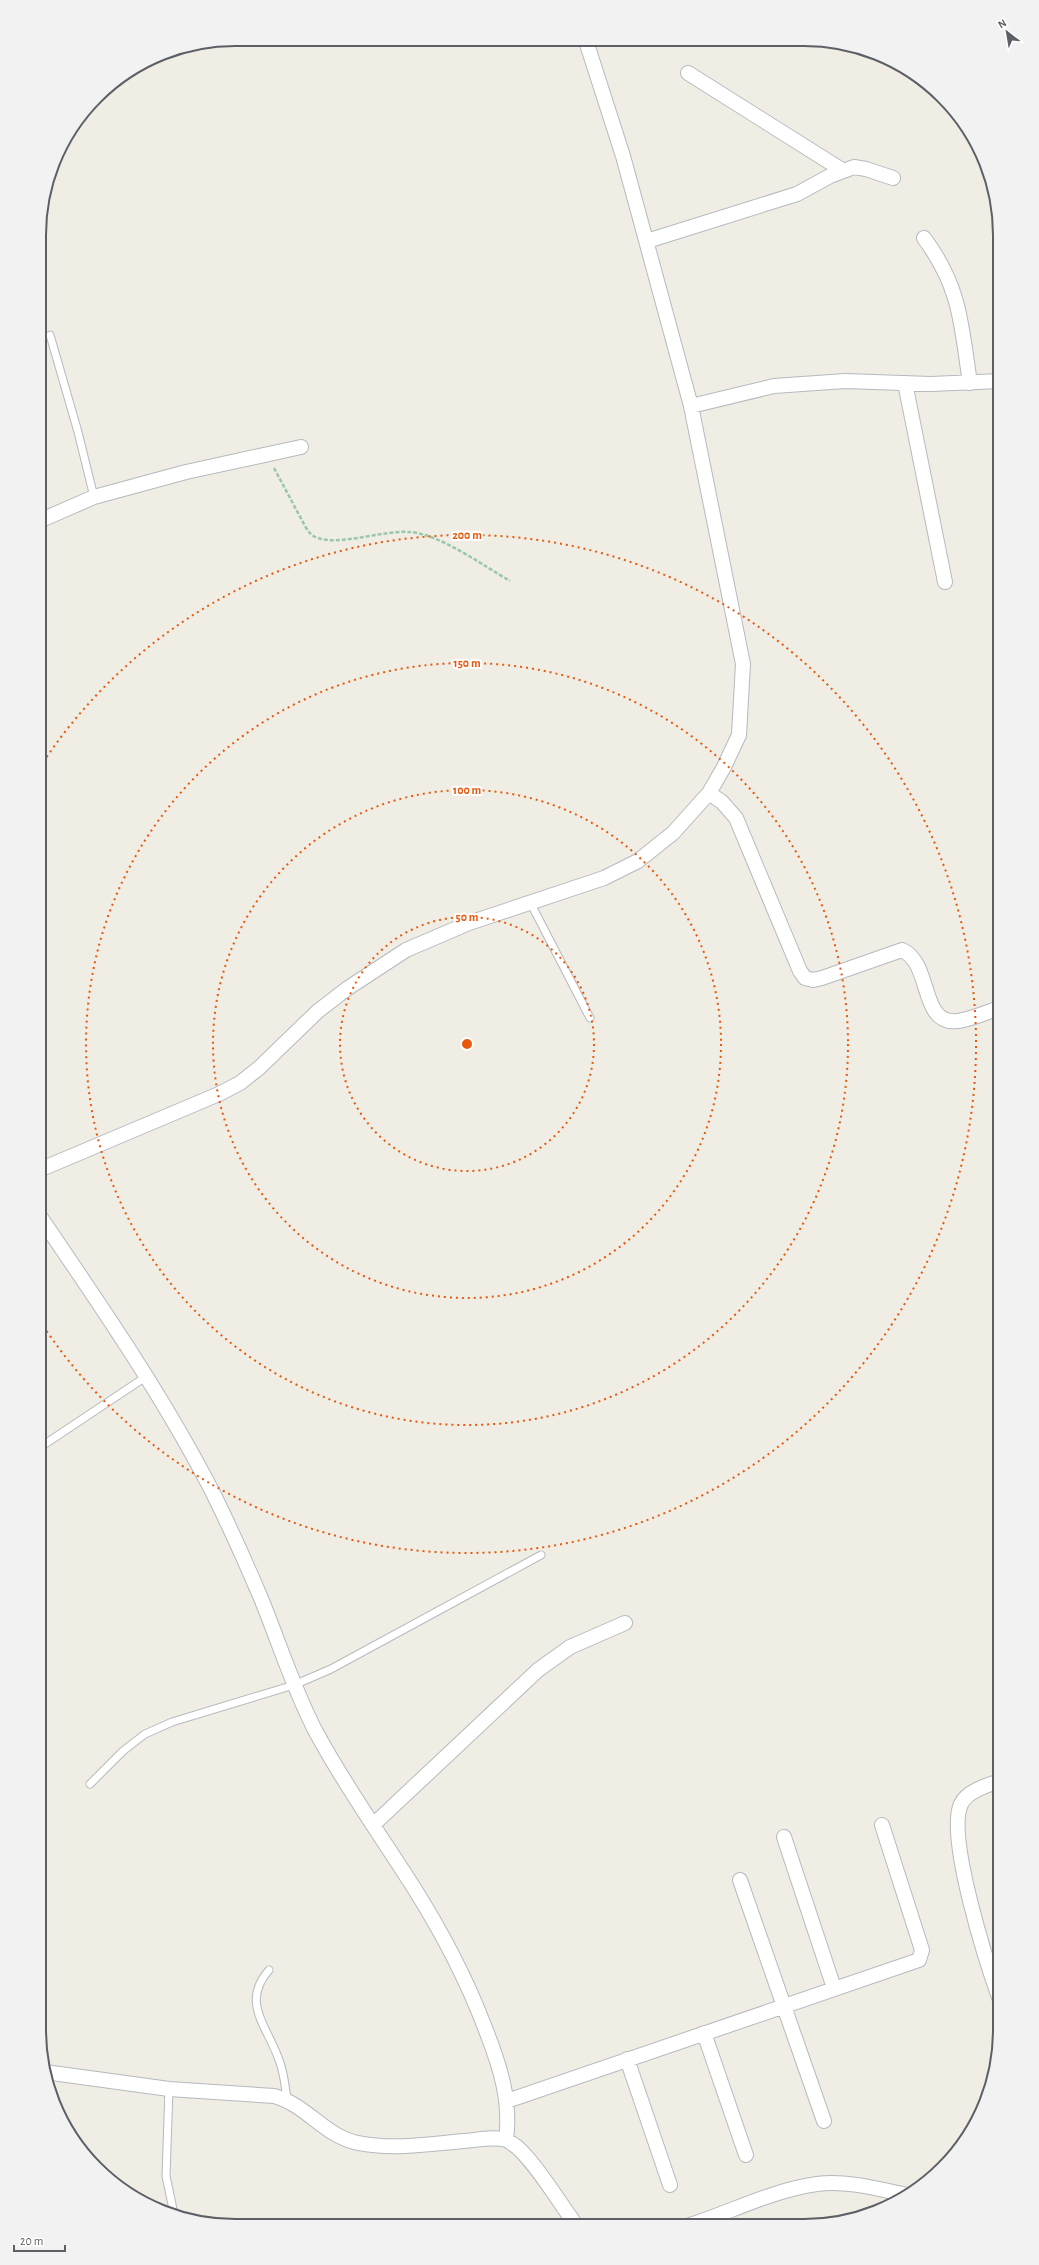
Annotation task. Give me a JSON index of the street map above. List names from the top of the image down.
{
  "scale_bar": "20 m",
  "north": "top left",
  "rings": [
    "200 m",
    "150 m",
    "100 m",
    "50 m"
  ]
}
